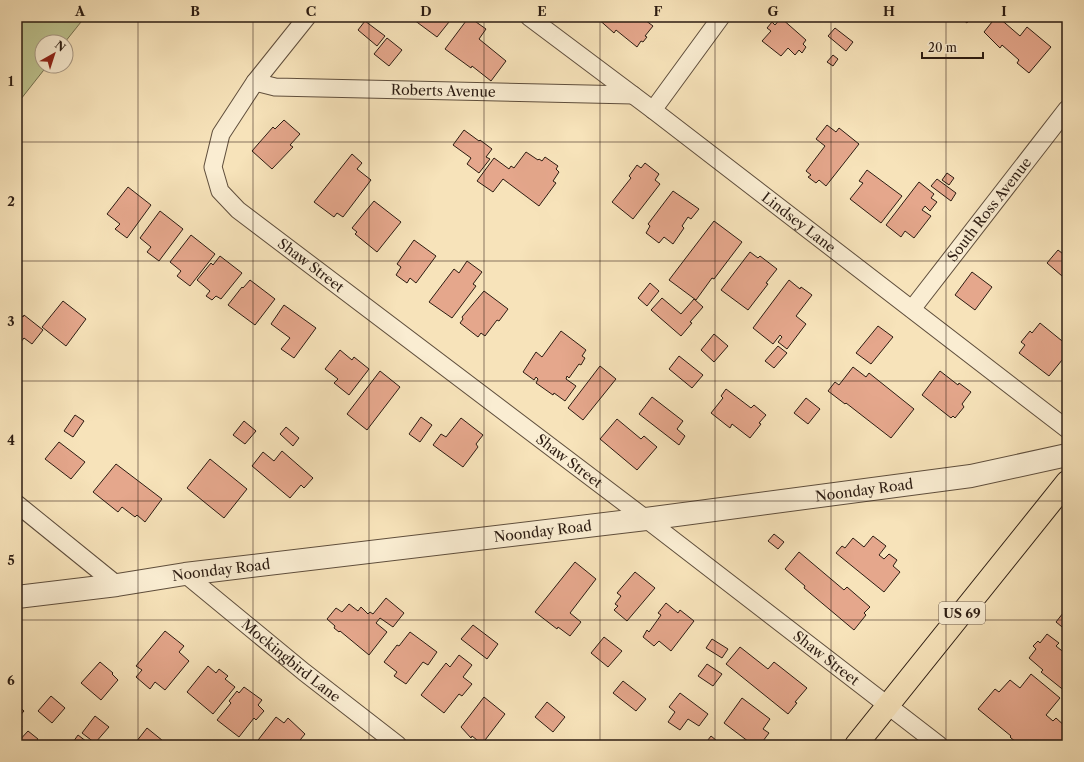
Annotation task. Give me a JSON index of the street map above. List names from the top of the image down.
{
  "streets": {
    "main road": ["US 69"],
    "street": [
      "Roberts Avenue",
      "South Ross Avenue",
      "Lindsey Lane",
      "Shaw Street",
      "Noonday Road",
      "Mockingbird Lane"
    ]
  },
  "crossings": [
    ["Roberts Avenue", "Lindsey Lane"],
    ["Roberts Avenue", "Shaw Street"],
    ["South Ross Avenue", "Lindsey Lane"],
    ["Shaw Street", "Noonday Road"],
    ["Shaw Street", "US 69"],
    ["Noonday Road", "Mockingbird Lane"]
  ],
  "scale_bar": "20 m",
  "north": "top right",
  "grid": {
    "columns": [
      "A",
      "B",
      "C",
      "D",
      "E",
      "F",
      "G",
      "H",
      "I"
    ],
    "rows": [
      "1",
      "2",
      "3",
      "4",
      "5",
      "6"
    ]
  }
}
